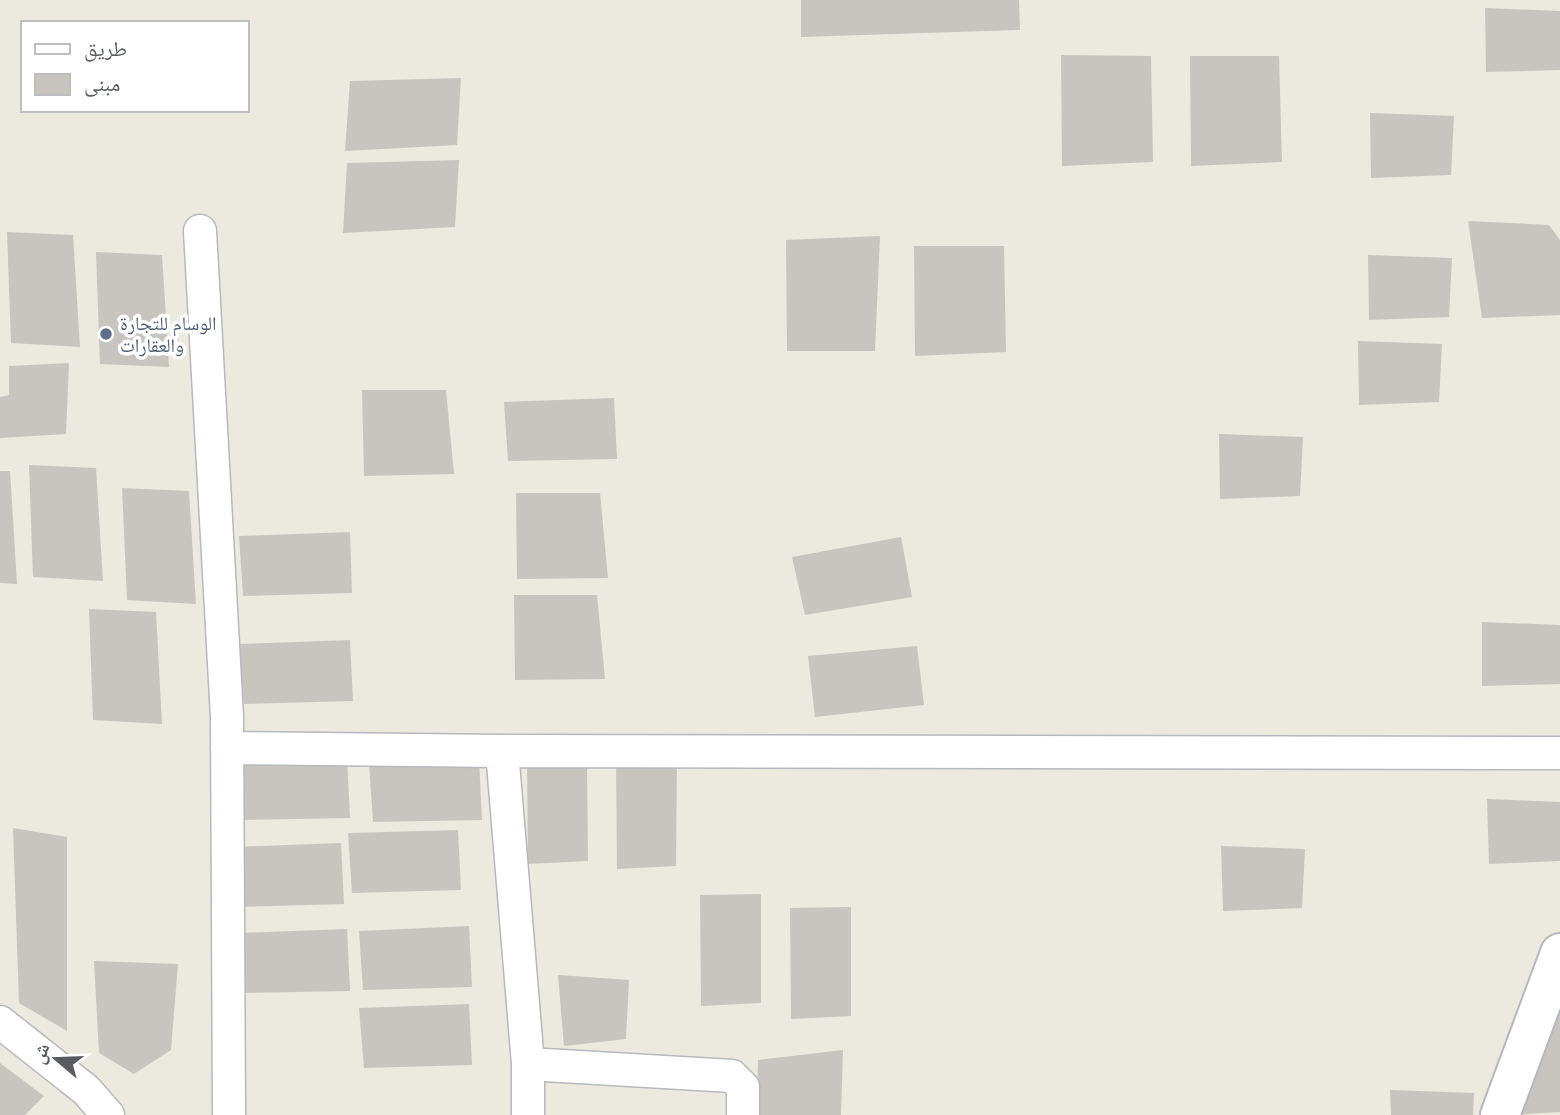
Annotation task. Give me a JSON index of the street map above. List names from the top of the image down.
{
  "places": ["الوسام للتجارة والعقارات"],
  "legend": ["طريق", "مبنى"],
  "north": "left"
}
